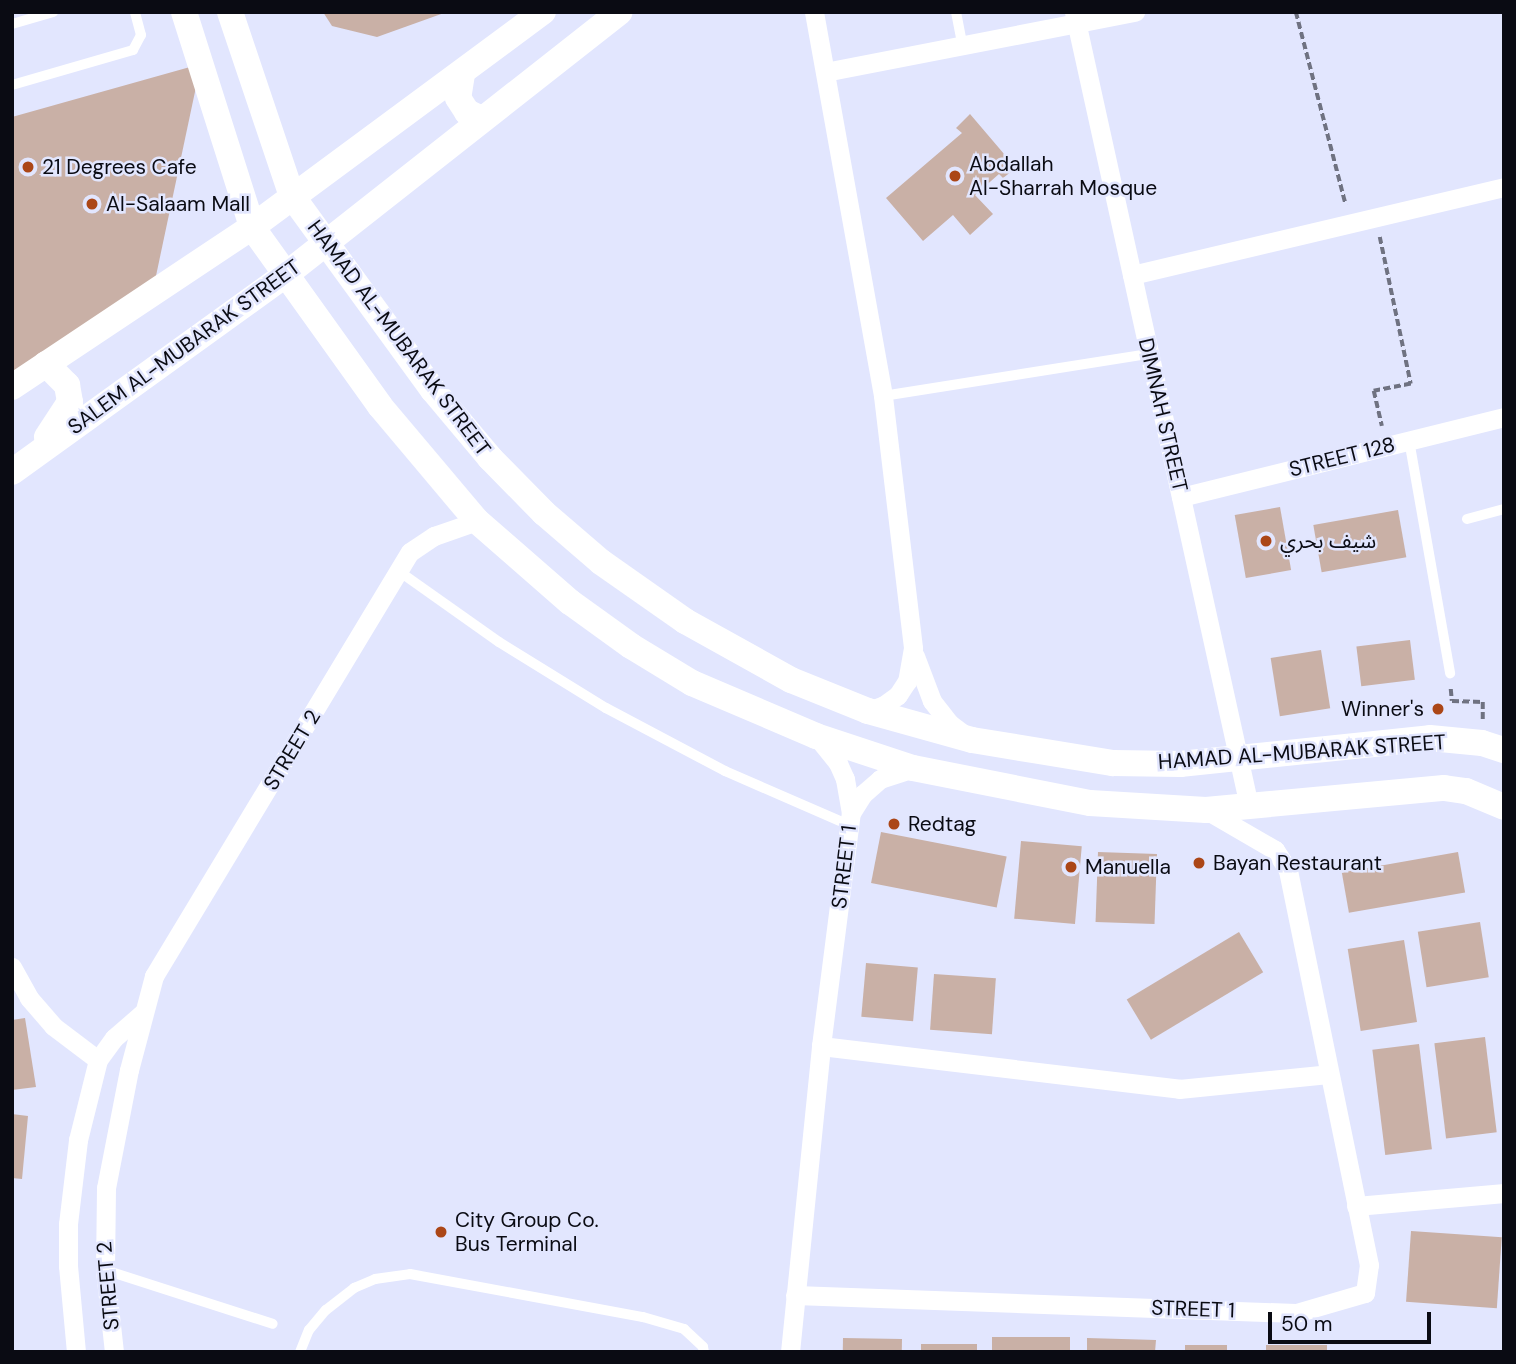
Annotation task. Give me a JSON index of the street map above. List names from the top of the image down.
{
  "streets": {
    "main road": ["HAMAD AL-MUBARAK STREET", "SALEM AL-MUBARAK STREET"],
    "street": [
      "DIMNAH STREET",
      "STREET 128",
      "STREET 2",
      "STREET 1"
    ]
  },
  "crossings": [
    ["HAMAD AL-MUBARAK STREET", "SALEM AL-MUBARAK STREET"],
    ["HAMAD AL-MUBARAK STREET", "DIMNAH STREET"],
    ["DIMNAH STREET", "STREET 128"]
  ],
  "places": [
    "21 Degrees Cafe",
    "Abdallah Al-Sharrah Mosque",
    "Al-Salaam Mall",
    "شيف بحري",
    "Winner's",
    "Redtag",
    "Bayan Restaurant",
    "Manuella",
    "City Group Co. Bus Terminal"
  ],
  "scale_bar": "50 m"
}
